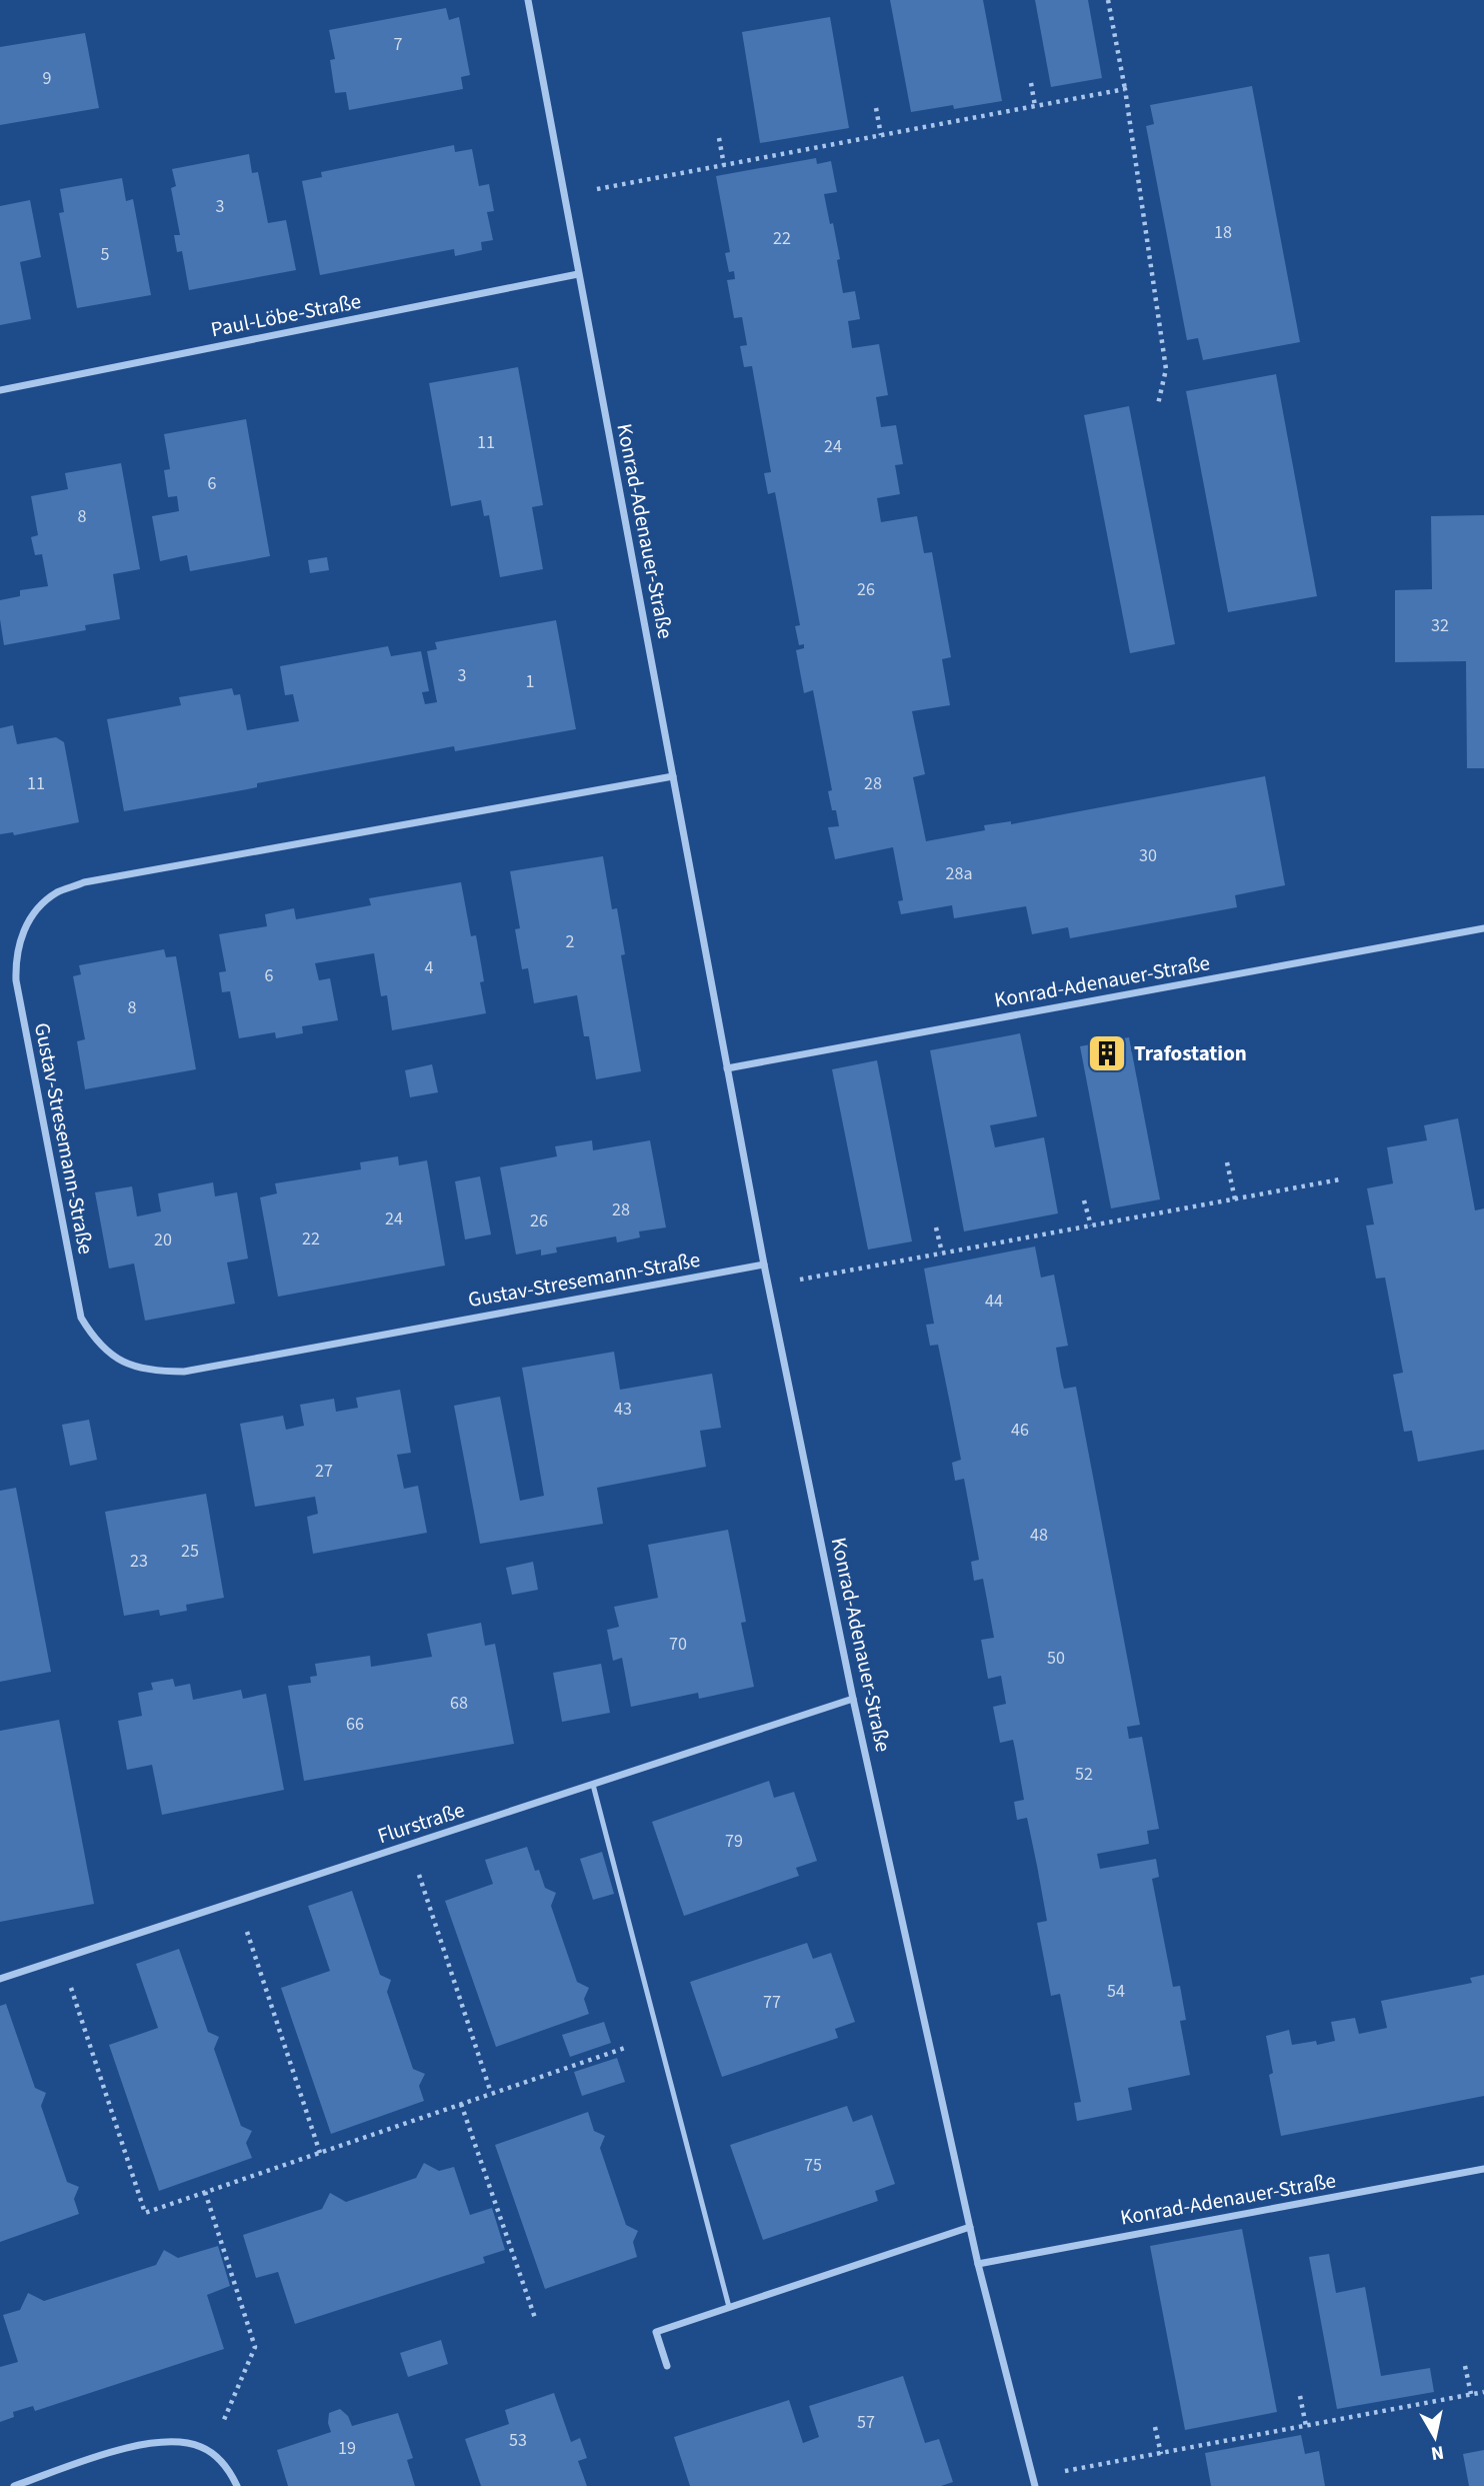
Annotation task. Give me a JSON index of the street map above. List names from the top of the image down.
{
  "streets": {
    "street": [
      "Paul-Löbe-Straße",
      "Konrad-Adenauer-Straße",
      "Gustav-Stresemann-Straße",
      "Flurstraße"
    ]
  },
  "crossings": [
    ["Paul-Löbe-Straße", "Konrad-Adenauer-Straße"],
    ["Konrad-Adenauer-Straße", "Gustav-Stresemann-Straße"],
    ["Konrad-Adenauer-Straße", "Flurstraße"]
  ],
  "places": {
    "building": ["Trafostation"]
  },
  "house_numbers": [
    "7",
    "9",
    "3",
    "18",
    "22",
    "5",
    "11",
    "24",
    "6",
    "8",
    "26",
    "32",
    "3",
    "1",
    "11",
    "28",
    "30",
    "28a",
    "2",
    "4",
    "6",
    "8",
    "28",
    "24",
    "26",
    "22",
    "20",
    "44",
    "43",
    "46",
    "27",
    "48",
    "25",
    "23",
    "70",
    "50",
    "68",
    "66",
    "52",
    "79",
    "54",
    "77",
    "75",
    "57",
    "53",
    "19"
  ],
  "north": "bottom"
}
